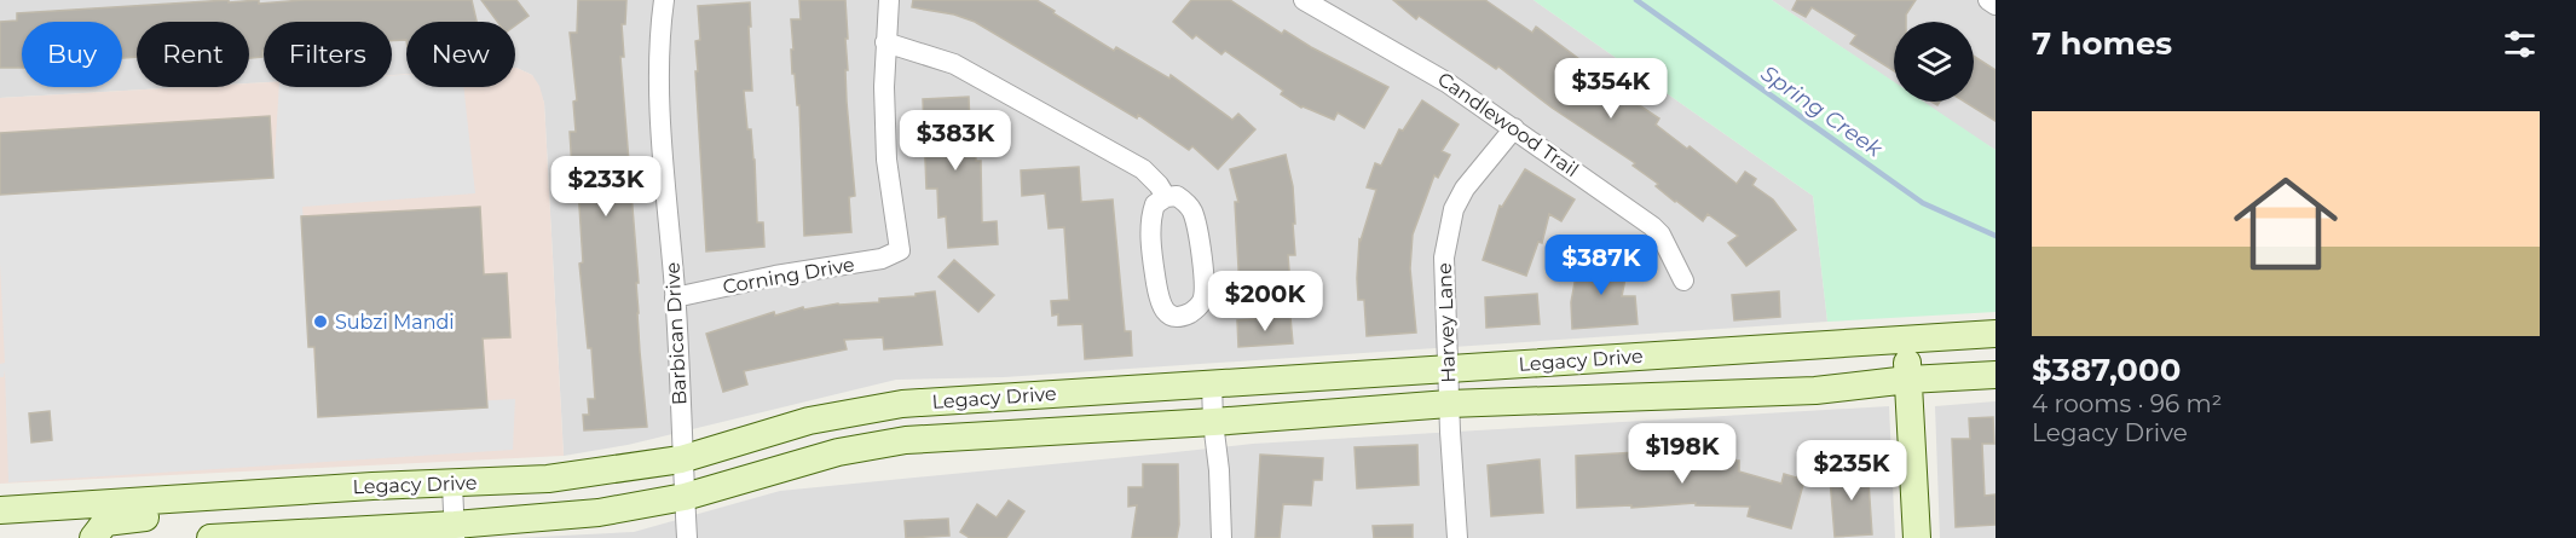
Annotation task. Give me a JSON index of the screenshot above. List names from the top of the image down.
{
  "streets": {
    "main road": ["Legacy Drive"],
    "street": [
      "Candlewood Trail",
      "Corning Drive",
      "Harvey Lane",
      "Barbican Drive"
    ]
  },
  "crossings": [
    ["Candlewood Trail", "Harvey Lane"],
    ["Corning Drive", "Barbican Drive"],
    ["Harvey Lane", "Legacy Drive"],
    ["Barbican Drive", "Legacy Drive"]
  ],
  "water": ["Spring Creek"],
  "places": ["Subzi Mandi"],
  "page": {
    "heading": "7 homes",
    "chip": [
      "Buy",
      "Rent",
      "Filters",
      "New"
    ],
    "price": [
      "$354K",
      "$383K",
      "$233K",
      "$387K",
      "$200K",
      "$198K",
      "$235K"
    ],
    "list": [
      {
        "name": "$387,000",
        "note": "4 rooms · 96 m² · Legacy Drive"
      }
    ]
  }
}
